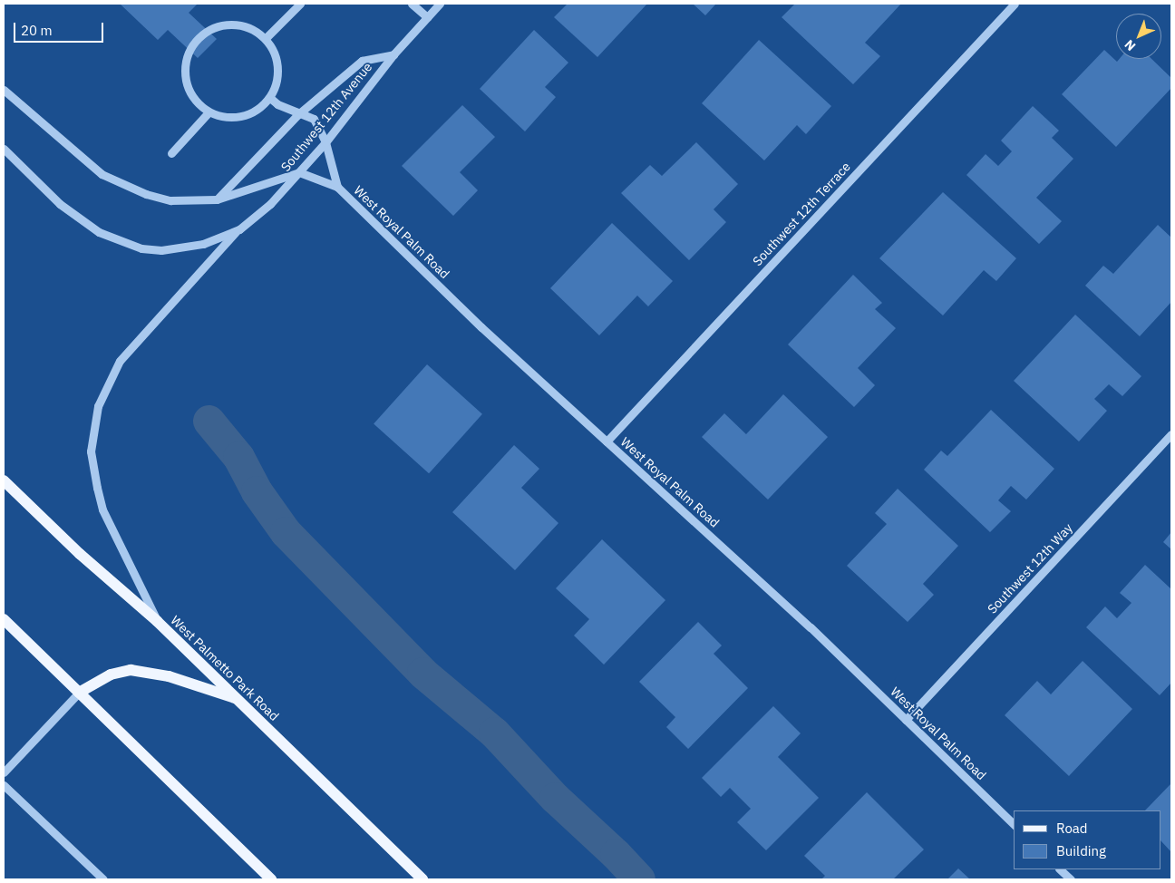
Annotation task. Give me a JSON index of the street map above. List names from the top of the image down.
{
  "streets": {
    "main road": ["West Palmetto Park Road"],
    "street": [
      "Southwest 12th Avenue",
      "Southwest 12th Terrace",
      "West Royal Palm Road",
      "Southwest 12th Way"
    ]
  },
  "crossings": [
    ["Southwest 12th Avenue", "West Royal Palm Road"],
    ["Southwest 12th Terrace", "West Royal Palm Road"],
    ["West Royal Palm Road", "Southwest 12th Way"]
  ],
  "legend": ["Road", "Building"],
  "scale_bar": "20 m",
  "north": "bottom left"
}
